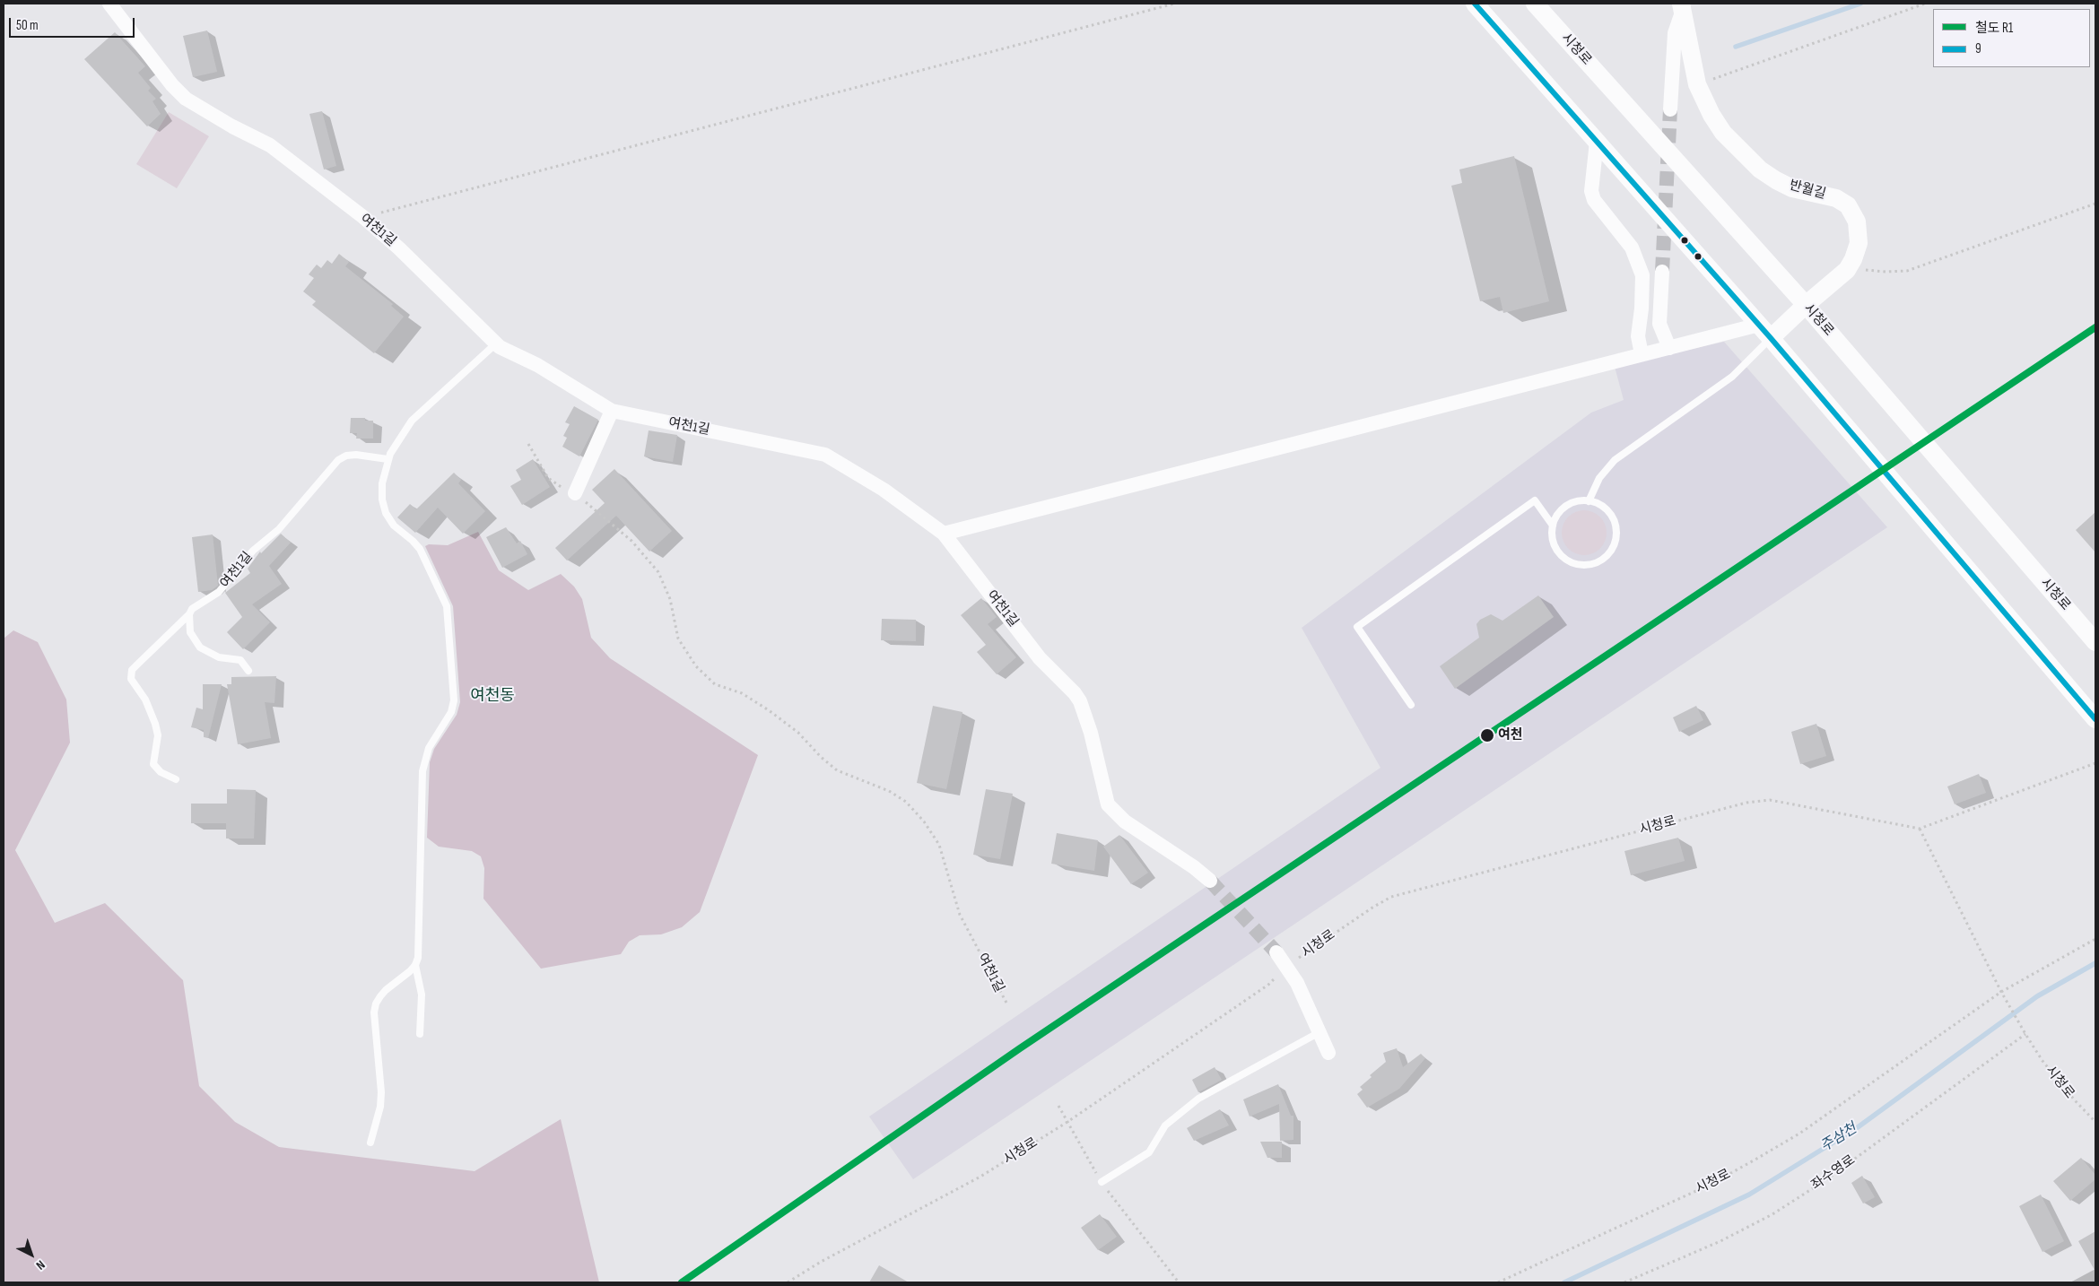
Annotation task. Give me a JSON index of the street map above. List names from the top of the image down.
{
  "streets": {
    "street": ["시청로", "반월길", "여천1길"],
    "path": ["좌수영로"]
  },
  "crossings": [
    ["시청로", "반월길"],
    ["시청로", "좌수영로"]
  ],
  "districts": ["여천동"],
  "water": ["주삼천"],
  "places": ["여천"],
  "lines": ["transit line 9", "rail line R1"],
  "legend": ["철도 R1", "9"],
  "scale_bar": "50 m",
  "north": "bottom right"
}
